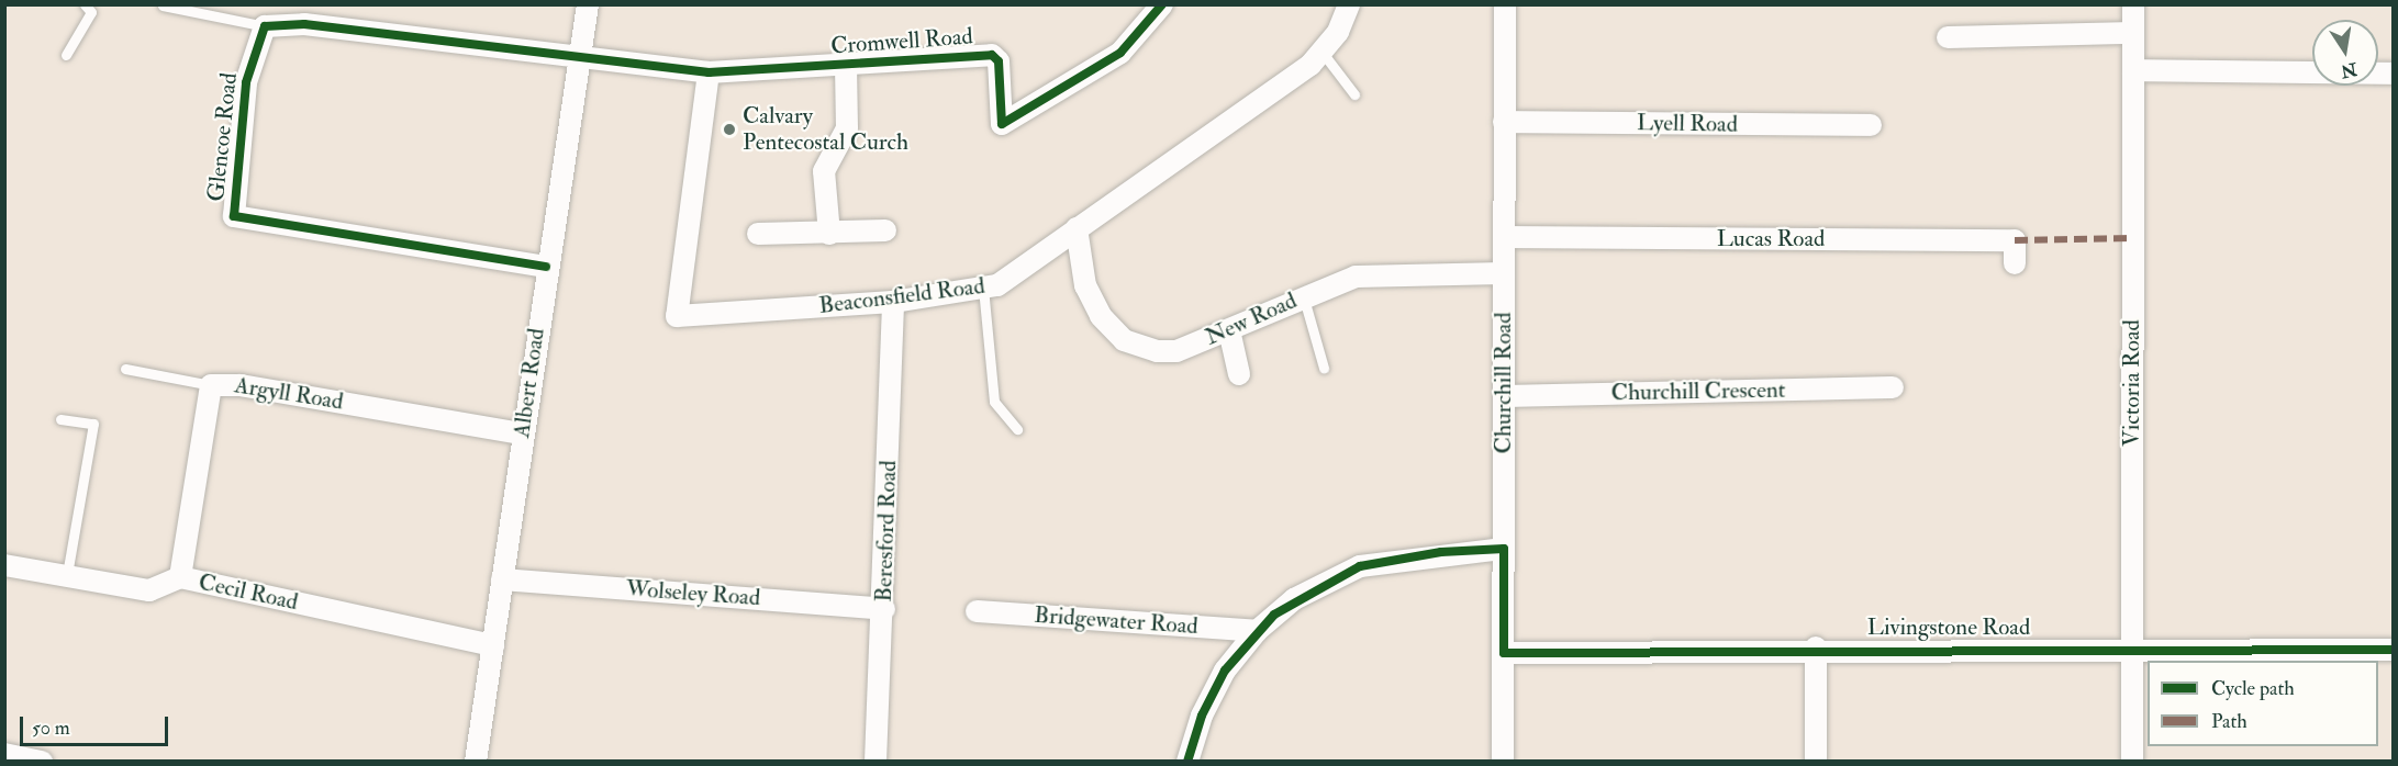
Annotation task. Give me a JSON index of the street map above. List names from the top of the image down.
{
  "streets": {
    "street": [
      "Cromwell Road",
      "Lyell Road",
      "Glencoe Road",
      "Lucas Road",
      "Beaconsfield Road",
      "New Road",
      "Albert Road",
      "Churchill Road",
      "Victoria Road",
      "Churchill Crescent",
      "Argyll Road",
      "Beresford Road",
      "Cecil Road",
      "Wolseley Road",
      "Bridgewater Road",
      "Livingstone Road"
    ]
  },
  "crossings": [
    ["Cromwell Road", "Beaconsfield Road"],
    ["Cromwell Road", "Albert Road"],
    ["Lyell Road", "Churchill Road"],
    ["Glencoe Road", "Albert Road"],
    ["Lucas Road", "Churchill Road"],
    ["Beaconsfield Road", "New Road"],
    ["Beaconsfield Road", "Beresford Road"],
    ["New Road", "Churchill Road"],
    ["Albert Road", "Argyll Road"],
    ["Albert Road", "Cecil Road"],
    ["Albert Road", "Wolseley Road"],
    ["Churchill Road", "Churchill Crescent"],
    ["Churchill Road", "Livingstone Road"],
    ["Victoria Road", "Livingstone Road"],
    ["Argyll Road", "Cecil Road"],
    ["Beresford Road", "Wolseley Road"]
  ],
  "places": ["Calvary Pentecostal Curch"],
  "legend": ["Cycle path", "Path"],
  "scale_bar": "50 m",
  "north": "bottom"
}
